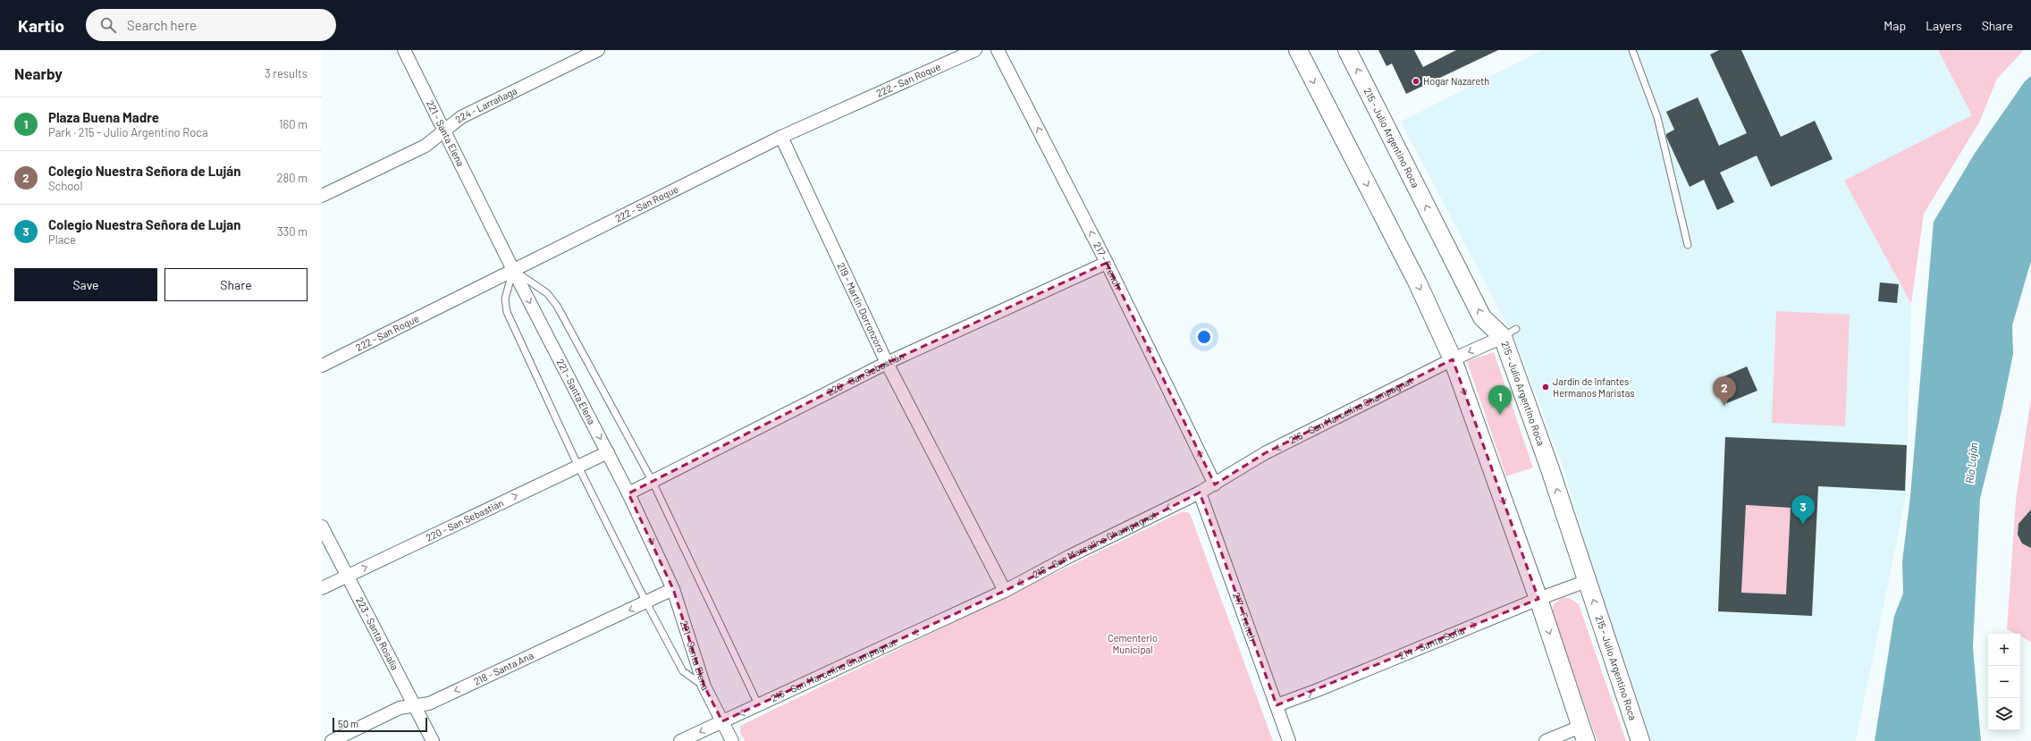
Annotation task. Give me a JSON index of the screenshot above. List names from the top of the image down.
{
  "streets": {
    "street": [
      "222 - San Roque",
      "224 - Larrañaga",
      "221 - Santa Elena",
      "215 - Julio Argentino Roca",
      "217 - French",
      "219 - Martín Dorronzoro",
      "220 - San Sebastián",
      "216 - San Marcelino Champagnat",
      "223 - Santa Rosalía",
      "214 - Santa Sofía",
      "218 - Santa Ana"
    ]
  },
  "crossings": [
    ["222 - San Roque", "221 - Santa Elena"],
    ["222 - San Roque", "219 - Martín Dorronzoro"],
    ["224 - Larrañaga", "221 - Santa Elena"],
    ["221 - Santa Elena", "220 - San Sebastián"],
    ["221 - Santa Elena", "216 - San Marcelino Champagnat"],
    ["221 - Santa Elena", "218 - Santa Ana"],
    ["215 - Julio Argentino Roca", "216 - San Marcelino Champagnat"],
    ["215 - Julio Argentino Roca", "214 - Santa Sofía"],
    ["217 - French", "220 - San Sebastián"],
    ["217 - French", "216 - San Marcelino Champagnat"],
    ["217 - French", "214 - Santa Sofía"],
    ["219 - Martín Dorronzoro", "220 - San Sebastián"],
    ["219 - Martín Dorronzoro", "216 - San Marcelino Champagnat"],
    ["220 - San Sebastián", "223 - Santa Rosalía"],
    ["223 - Santa Rosalía", "218 - Santa Ana"]
  ],
  "one_way": [
    "221 - Santa Elena",
    "217 - French",
    "216 - San Marcelino Champagnat",
    "214 - Santa Sofía",
    "218 - Santa Ana"
  ],
  "water": ["Río Luján"],
  "parks": ["Cementerio Municipal"],
  "places": ["Hogar Nazareth", "Jardín de Infantes Hermanos Maristas"],
  "scale_bar": "50 m",
  "page": {
    "header": "Kartio",
    "search": "Search here",
    "nav": ["Map", "Layers", "Share"],
    "heading": ["Nearby", "3 results"],
    "list": [
      {
        "mark": "1",
        "name": "Plaza Buena Madre",
        "note": "Park · 215 - Julio Argentino Roca",
        "value": "160 m"
      },
      {
        "mark": "2",
        "name": "Colegio Nuestra Señora de Luján",
        "note": "School",
        "value": "280 m"
      },
      {
        "mark": "3",
        "name": "Colegio Nuestra Señora de Lujan",
        "note": "Place",
        "value": "330 m"
      }
    ],
    "buttons": ["Save", "Share"],
    "pins": ["2", "1", "3"],
    "map_buttons": ["+", "−"],
    "scale": "50 m"
  }
}
